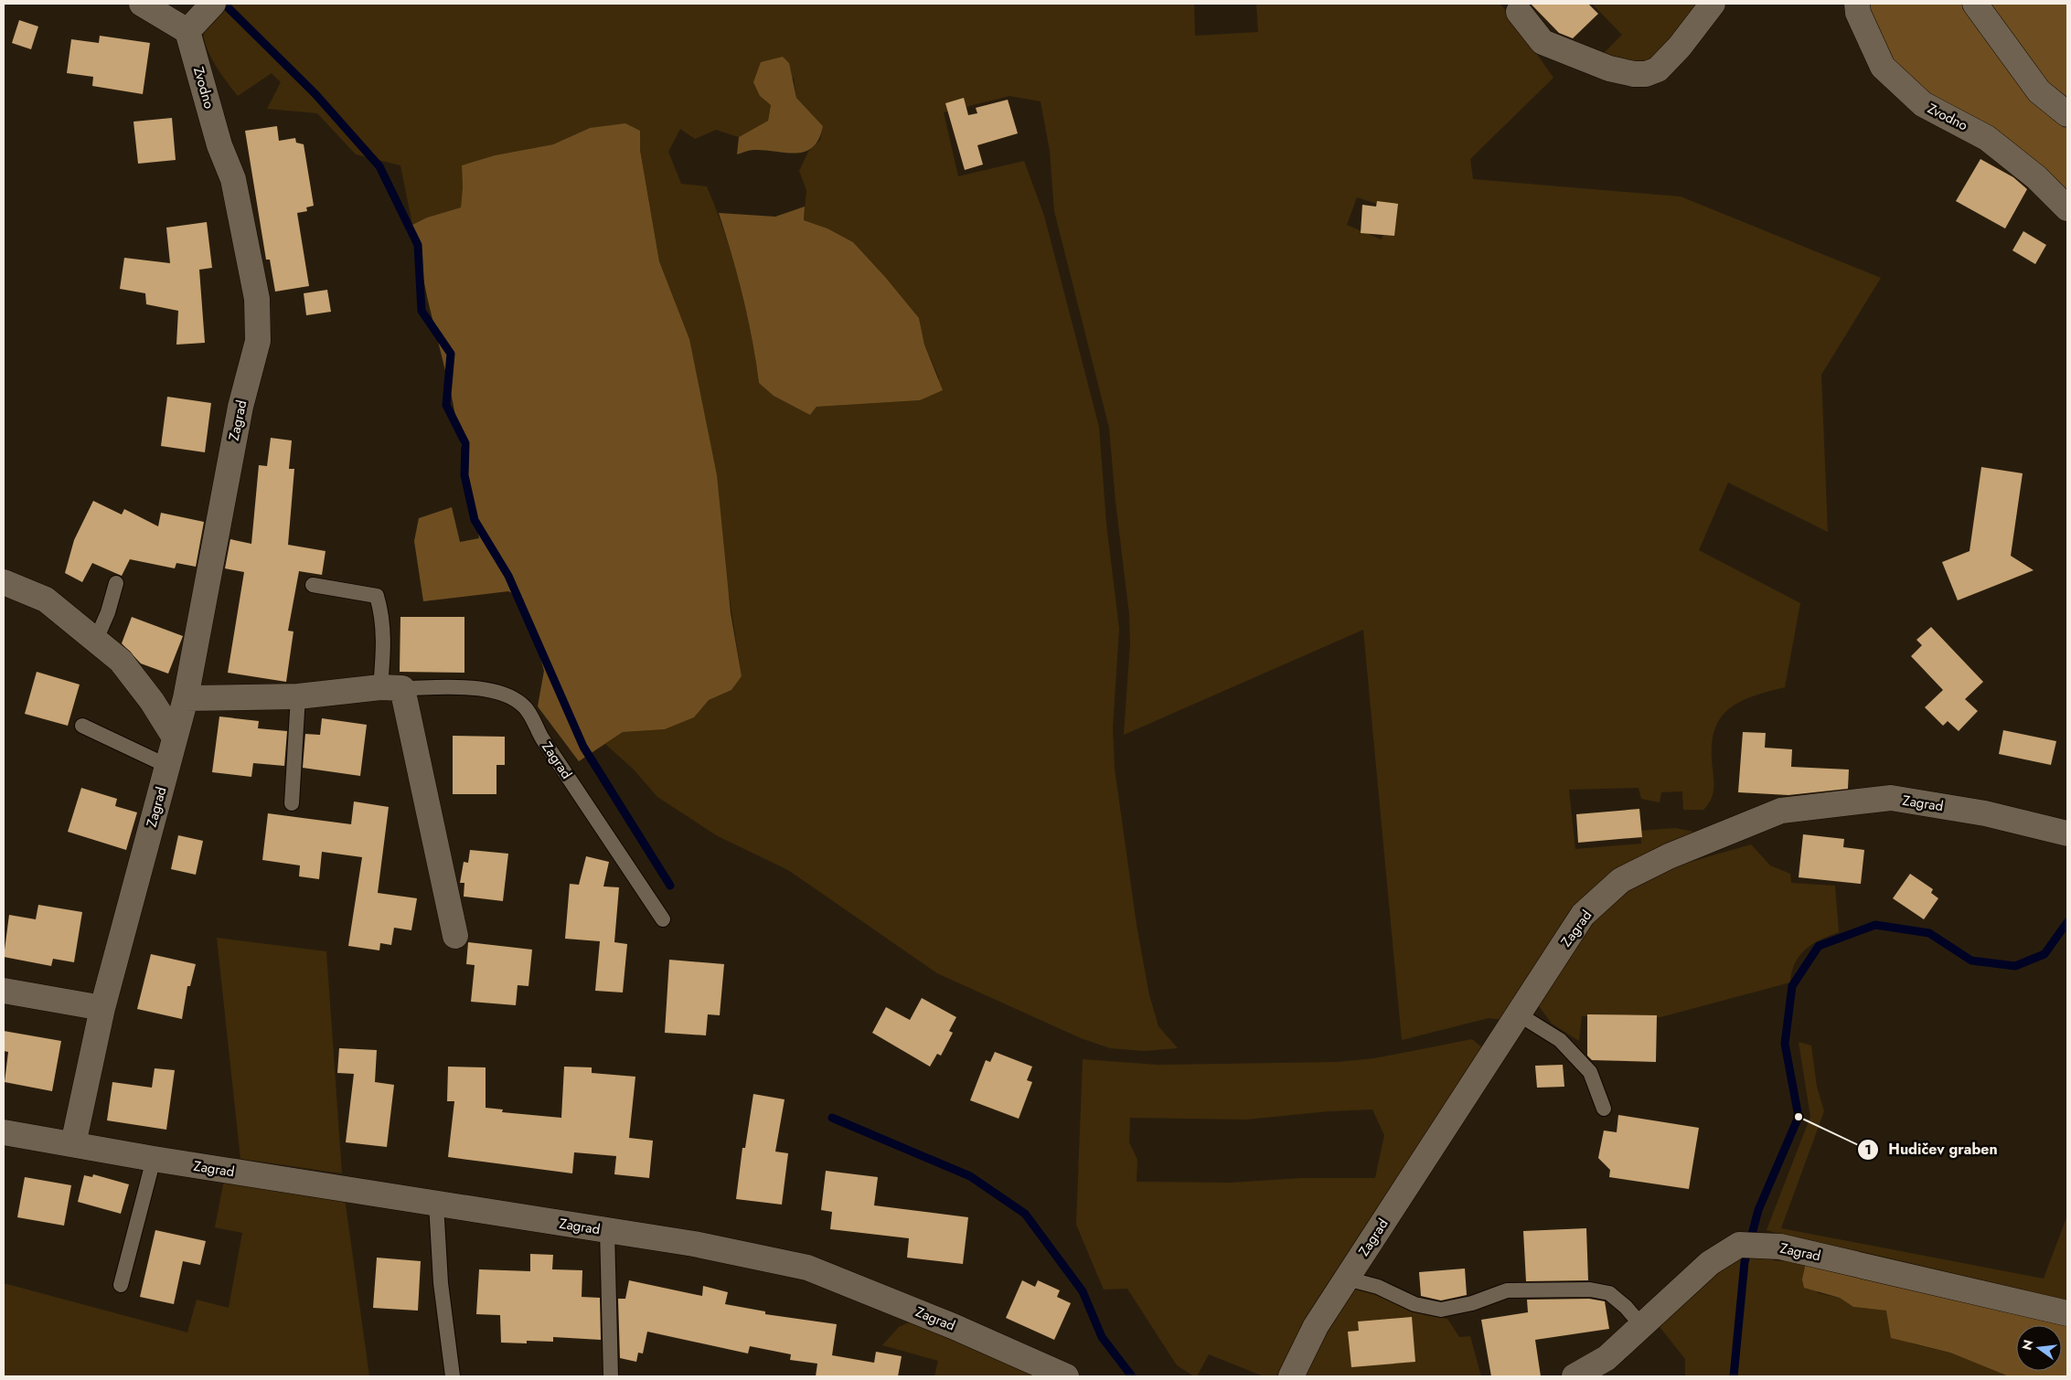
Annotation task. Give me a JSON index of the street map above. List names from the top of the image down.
{
  "streets": {
    "street": ["Zvodno", "Zagrad"]
  },
  "crossings": [
    ["Zvodno", "Zagrad"]
  ],
  "places": ["Hudičev graben"],
  "north": "left"
}
